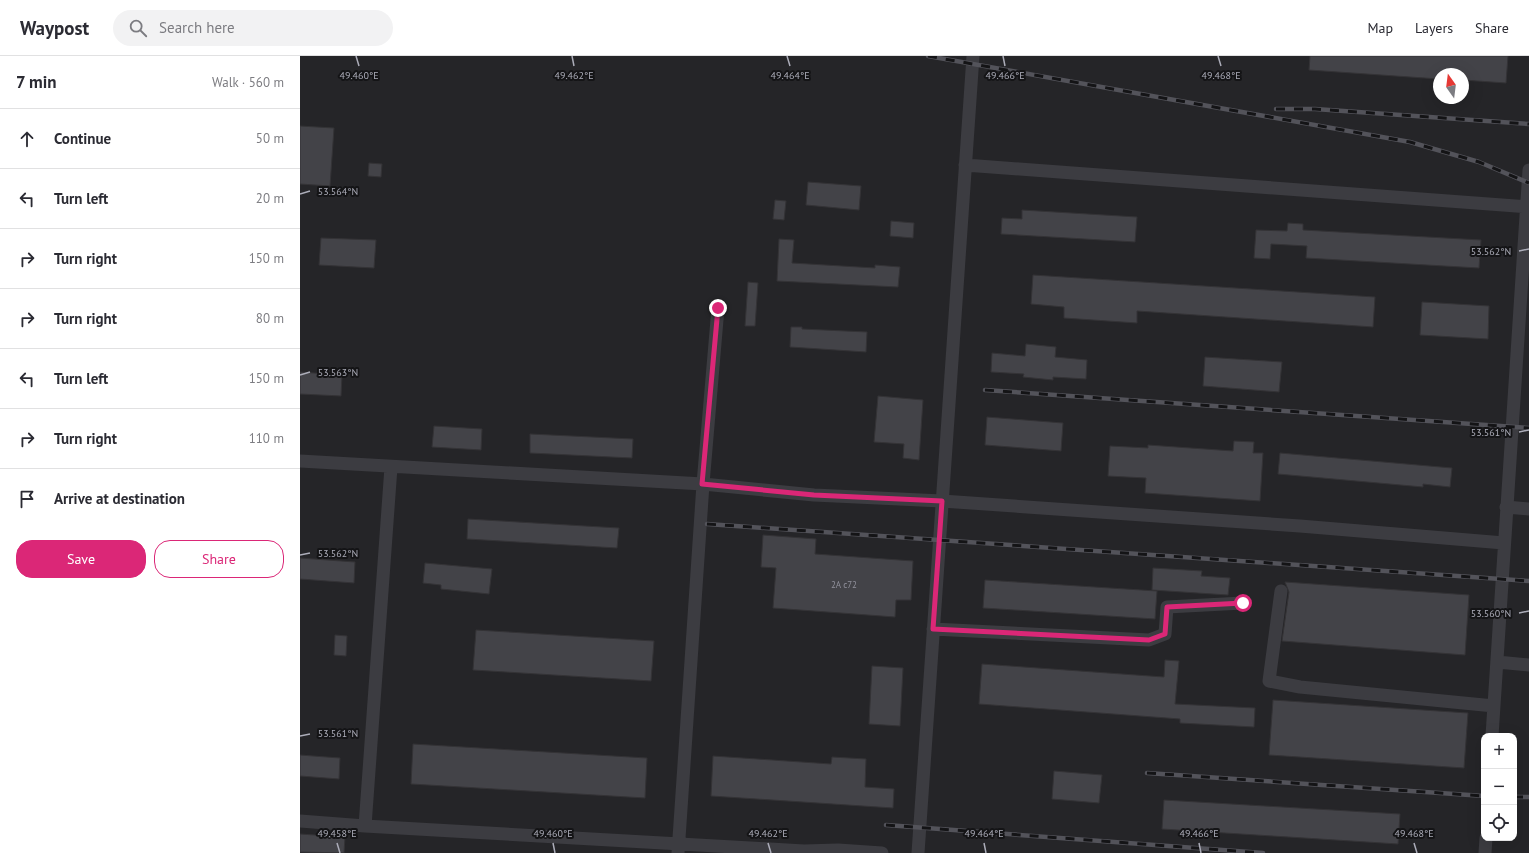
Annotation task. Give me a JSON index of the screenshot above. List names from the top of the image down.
{
  "house_numbers": ["2А с72"],
  "north": "top",
  "page": {
    "header": "Waypost",
    "search": "Search here",
    "nav": ["Map", "Layers", "Share"],
    "heading": ["7 min", "Walk · 560 m"],
    "list": [
      ["Continue", "50 m"],
      ["Turn left", "20 m"],
      ["Turn right", "150 m"],
      ["Turn right", "80 m"],
      ["Turn left", "150 m"],
      ["Turn right", "110 m"],
      "Arrive at destination"
    ],
    "buttons": ["Save", "Share"],
    "map_buttons": ["+", "−"]
  },
  "coordinates": [
    "49.460°E",
    "49.462°E",
    "49.464°E",
    "49.466°E",
    "49.468°E",
    "53.564°N",
    "53.562°N",
    "53.563°N",
    "53.561°N",
    "53.560°N",
    "49.458°E"
  ]
}
